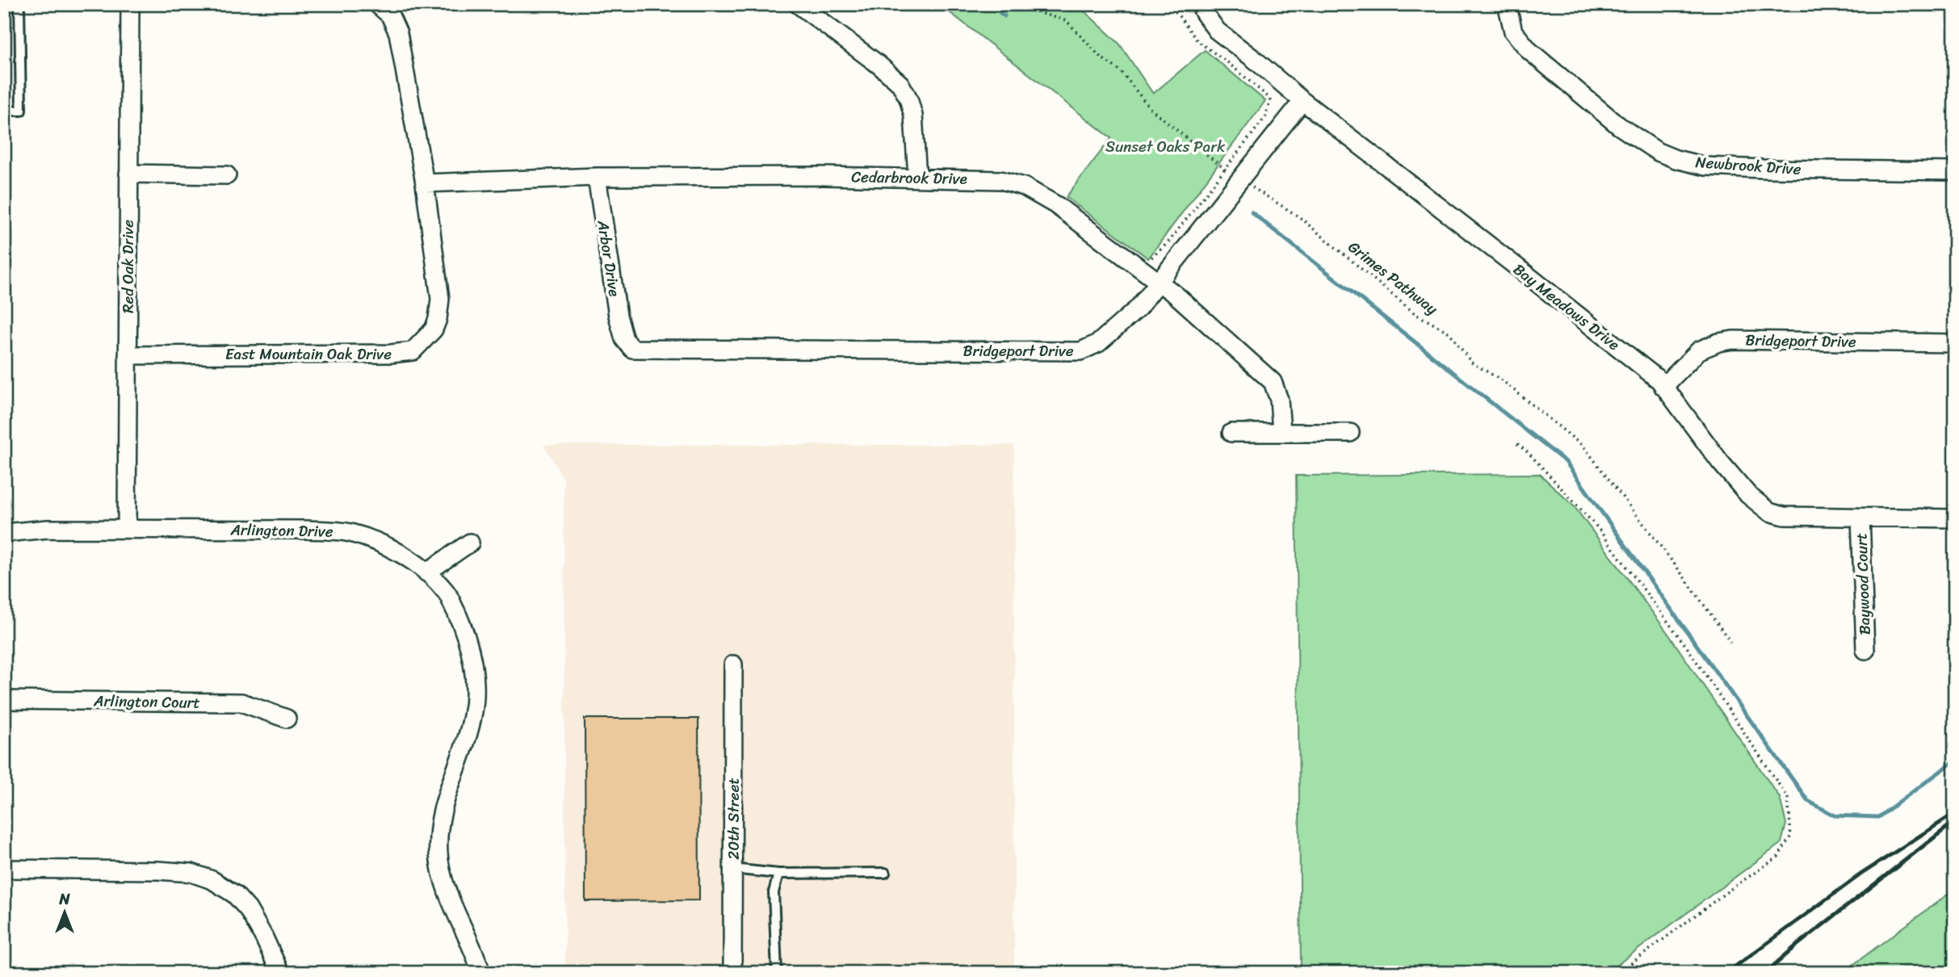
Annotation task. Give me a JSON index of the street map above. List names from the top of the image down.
{
  "streets": {
    "street": [
      "Newbrook Drive",
      "Cedarbrook Drive",
      "Arbor Drive",
      "Red Oak Drive",
      "Bay Meadows Drive",
      "Bridgeport Drive",
      "East Mountain Oak Drive",
      "Arlington Drive",
      "Baywood Court",
      "Arlington Court",
      "20th Street"
    ],
    "path": ["Grimes Pathway"]
  },
  "crossings": [
    ["Cedarbrook Drive", "Arbor Drive"],
    ["Cedarbrook Drive", "Bridgeport Drive"],
    ["Cedarbrook Drive", "East Mountain Oak Drive"],
    ["Arbor Drive", "Bridgeport Drive"],
    ["Red Oak Drive", "East Mountain Oak Drive"],
    ["Red Oak Drive", "Arlington Drive"],
    ["Grimes Pathway", "Bridgeport Drive"],
    ["Bay Meadows Drive", "Bridgeport Drive"],
    ["Bay Meadows Drive", "Baywood Court"]
  ],
  "parks": ["Sunset Oaks Park"],
  "north": "top"
}
